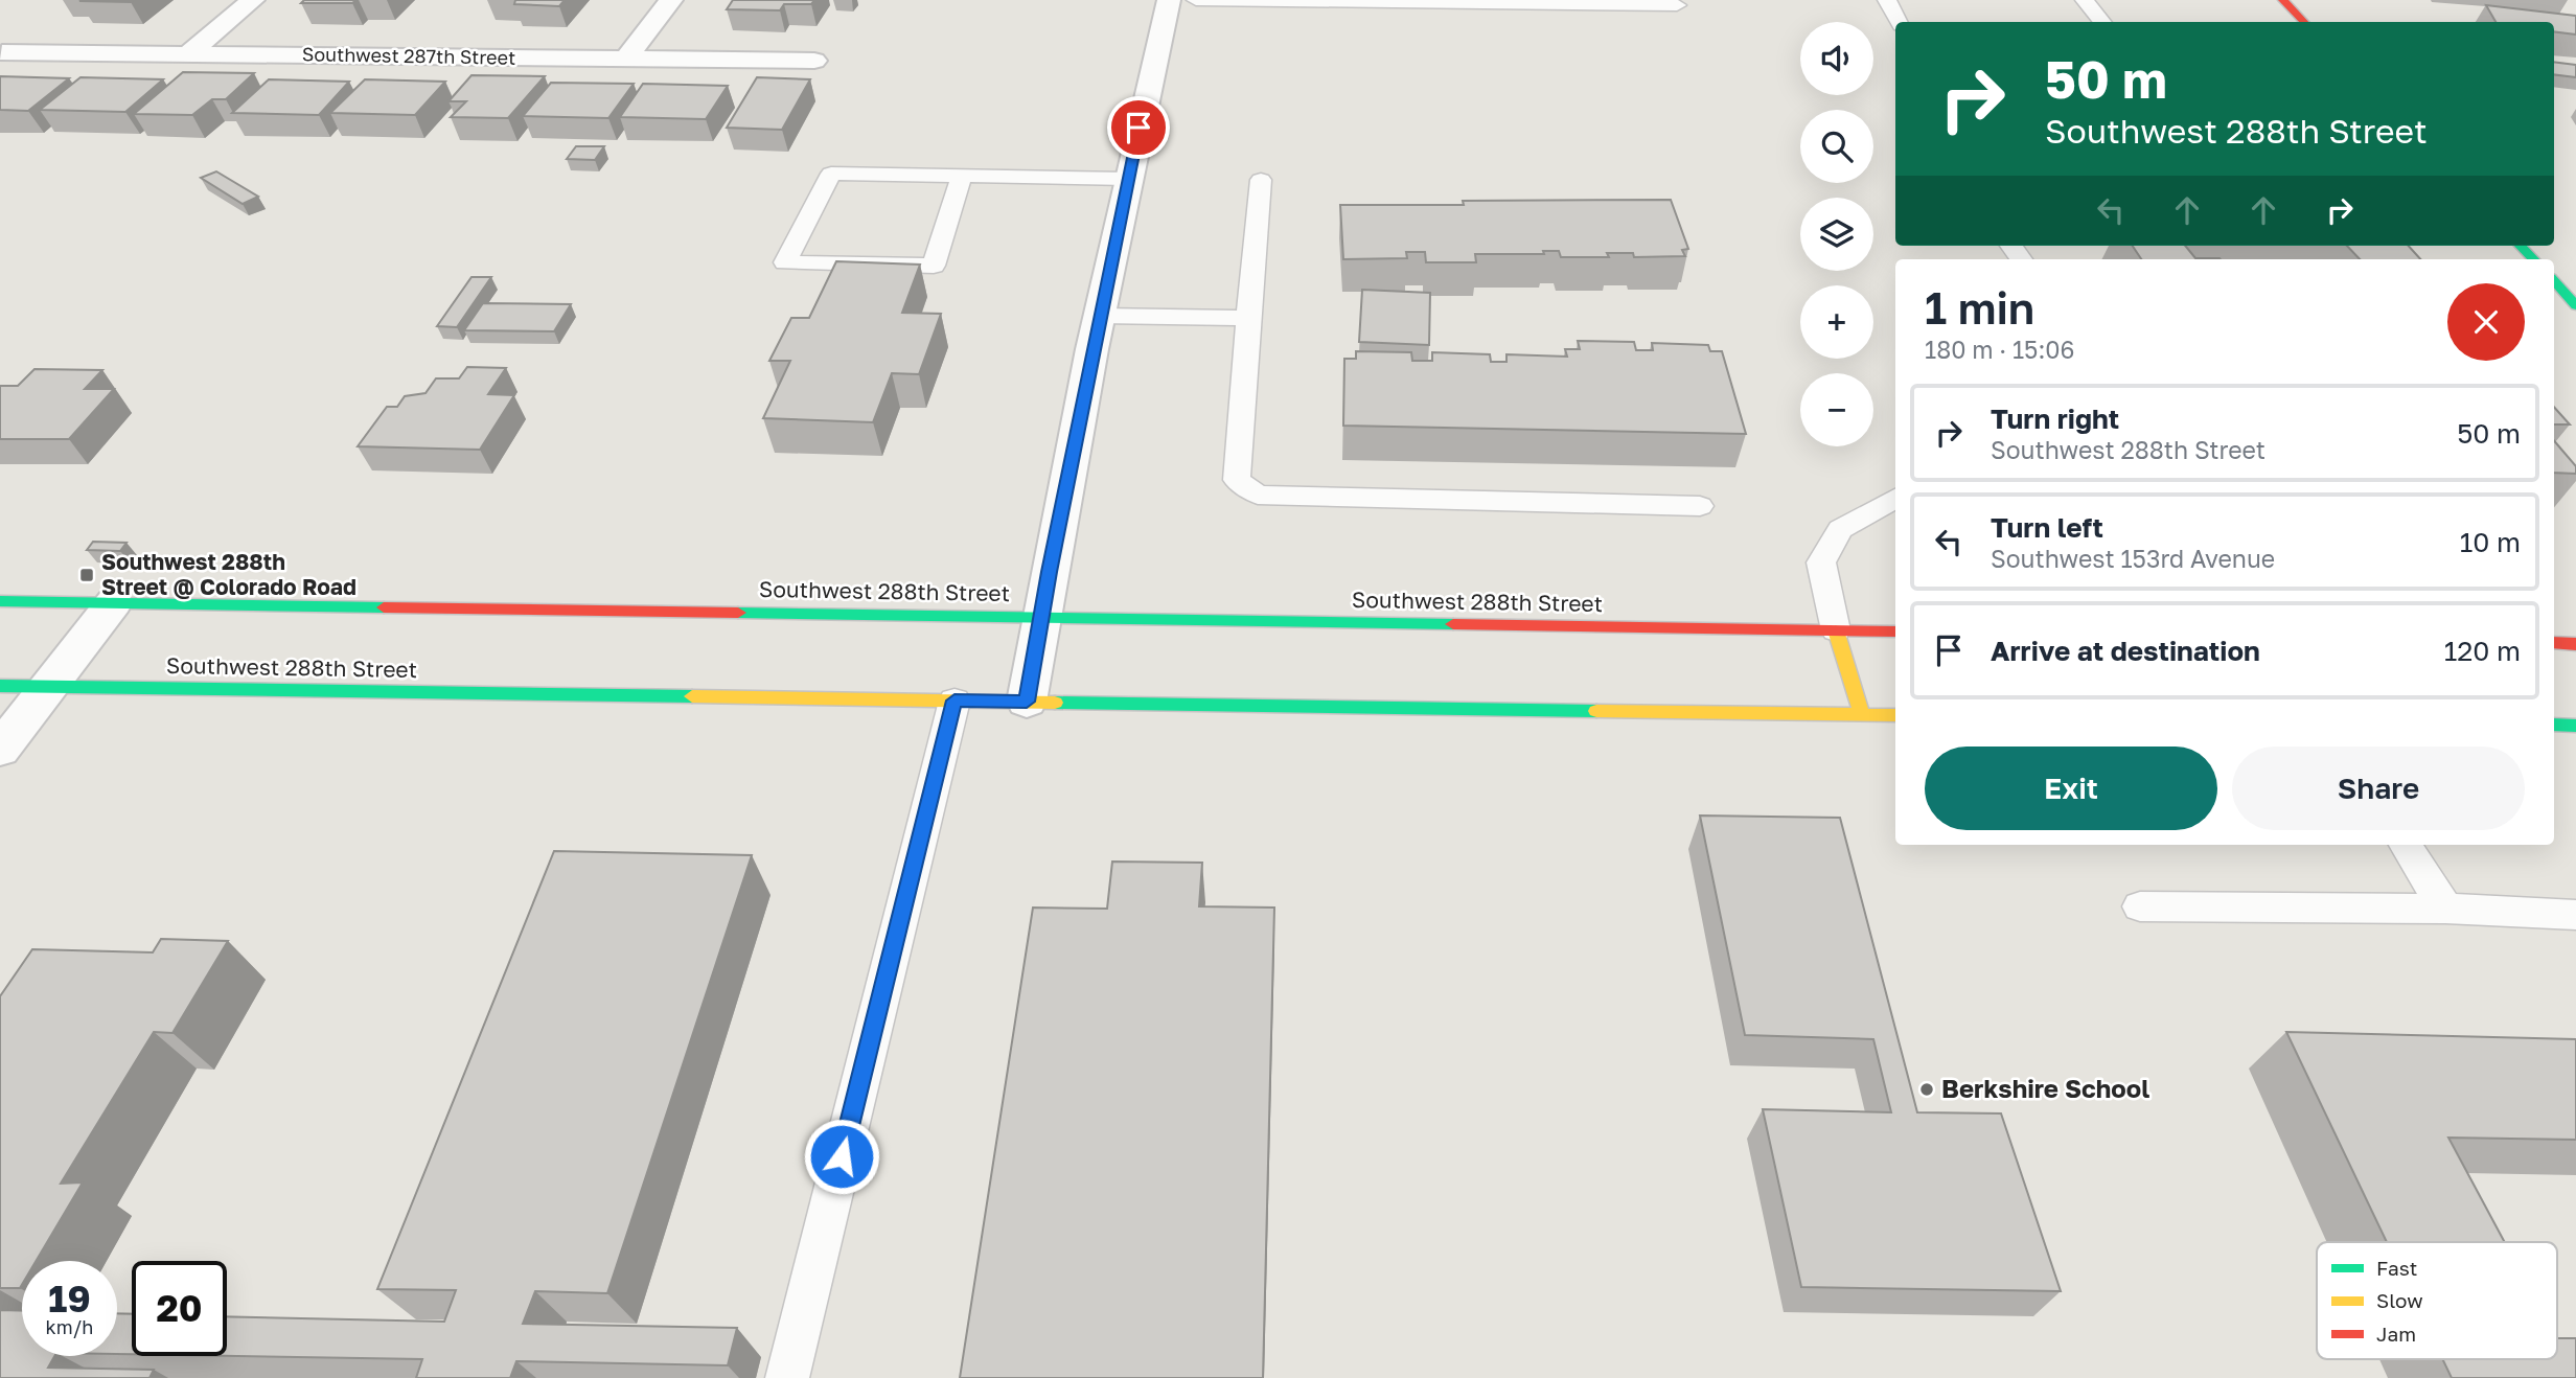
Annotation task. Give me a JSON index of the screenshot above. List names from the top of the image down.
{
  "streets": {
    "main road": ["Southwest 288th Street"],
    "street": ["Southwest 287th Street"]
  },
  "places": {
    "transit": ["Southwest 288th Street @ Colorado Road"],
    "other": ["Berkshire School"]
  },
  "legend": ["Fast", "Slow", "Jam"],
  "page": {
    "map_buttons": ["+", "−"],
    "turn": ["50 m", "Southwest 288th Street"],
    "heading": ["1 min", "180 m · 15:06"],
    "list": [
      {
        "name": "Turn right",
        "note": "Southwest 288th Street",
        "value": "50 m"
      },
      {
        "name": "Turn left",
        "note": "Southwest 153rd Avenue",
        "value": "10 m"
      },
      {
        "name": "Arrive at destination",
        "value": "120 m"
      }
    ],
    "buttons": ["Exit", "Share"],
    "speed": "19 km/h",
    "limit": "20"
  }
}
